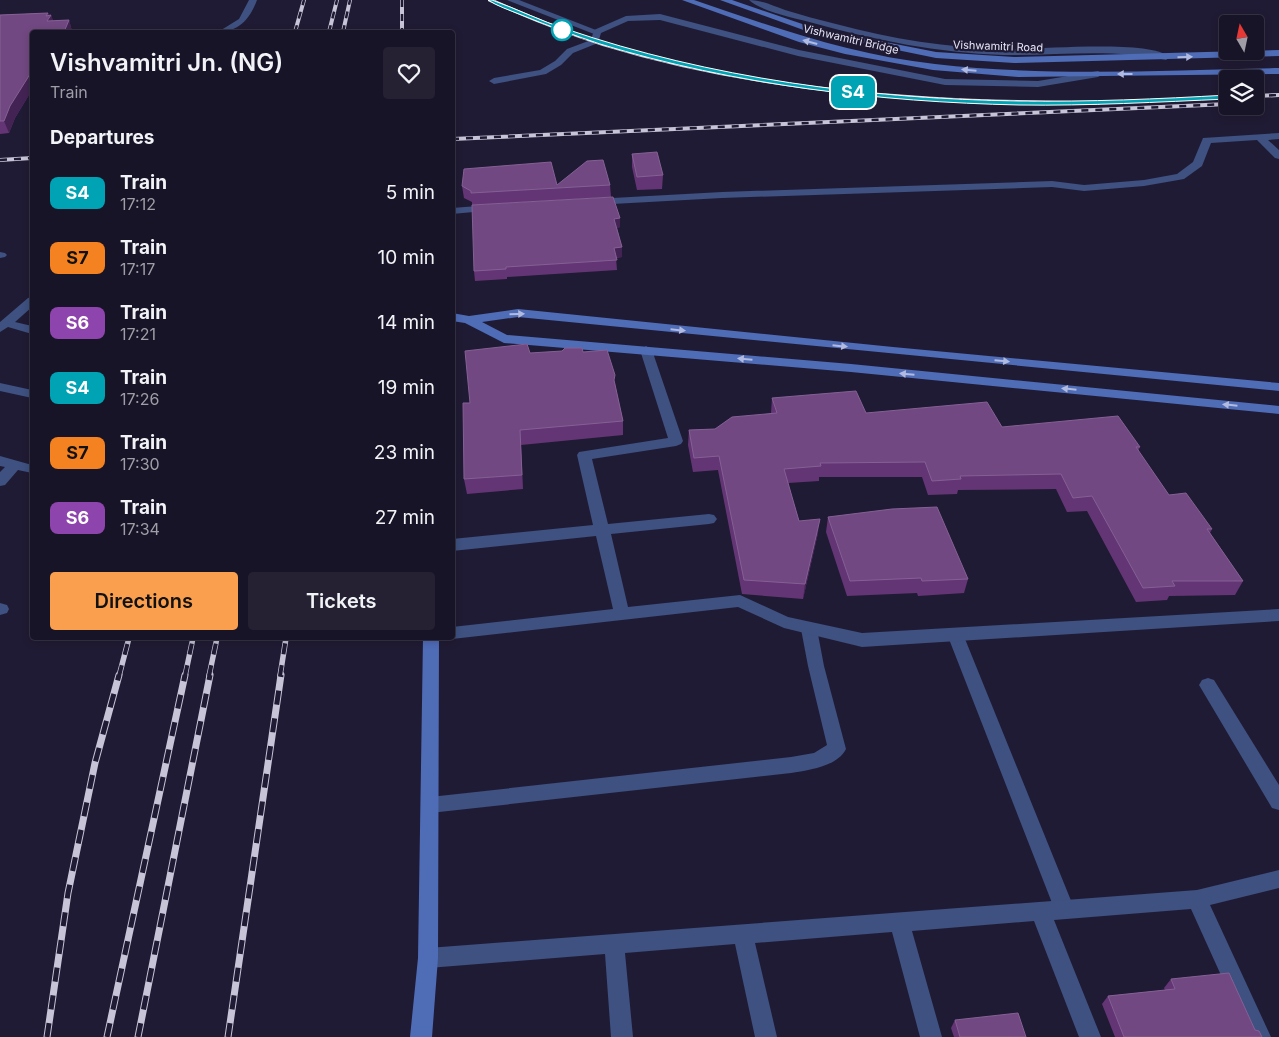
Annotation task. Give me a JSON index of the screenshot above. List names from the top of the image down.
{
  "streets": {
    "street": ["Vishwamitri Bridge", "Vishwamitri Road"]
  },
  "crossings": [
    ["Vishwamitri Bridge", "Vishwamitri Road"]
  ],
  "north": "top",
  "page": {
    "on_map": "S4",
    "heading": [
      ["Vishvamitri Jn. (NG)", "Train"],
      "Departures"
    ],
    "list": [
      {
        "mark": "S4",
        "name": "Train",
        "note": "17:12",
        "value": "5 min"
      },
      {
        "mark": "S7",
        "name": "Train",
        "note": "17:17",
        "value": "10 min"
      },
      {
        "mark": "S6",
        "name": "Train",
        "note": "17:21",
        "value": "14 min"
      },
      {
        "mark": "S4",
        "name": "Train",
        "note": "17:26",
        "value": "19 min"
      },
      {
        "mark": "S7",
        "name": "Train",
        "note": "17:30",
        "value": "23 min"
      },
      {
        "mark": "S6",
        "name": "Train",
        "note": "17:34",
        "value": "27 min"
      }
    ],
    "buttons": ["Directions", "Tickets"]
  }
}
